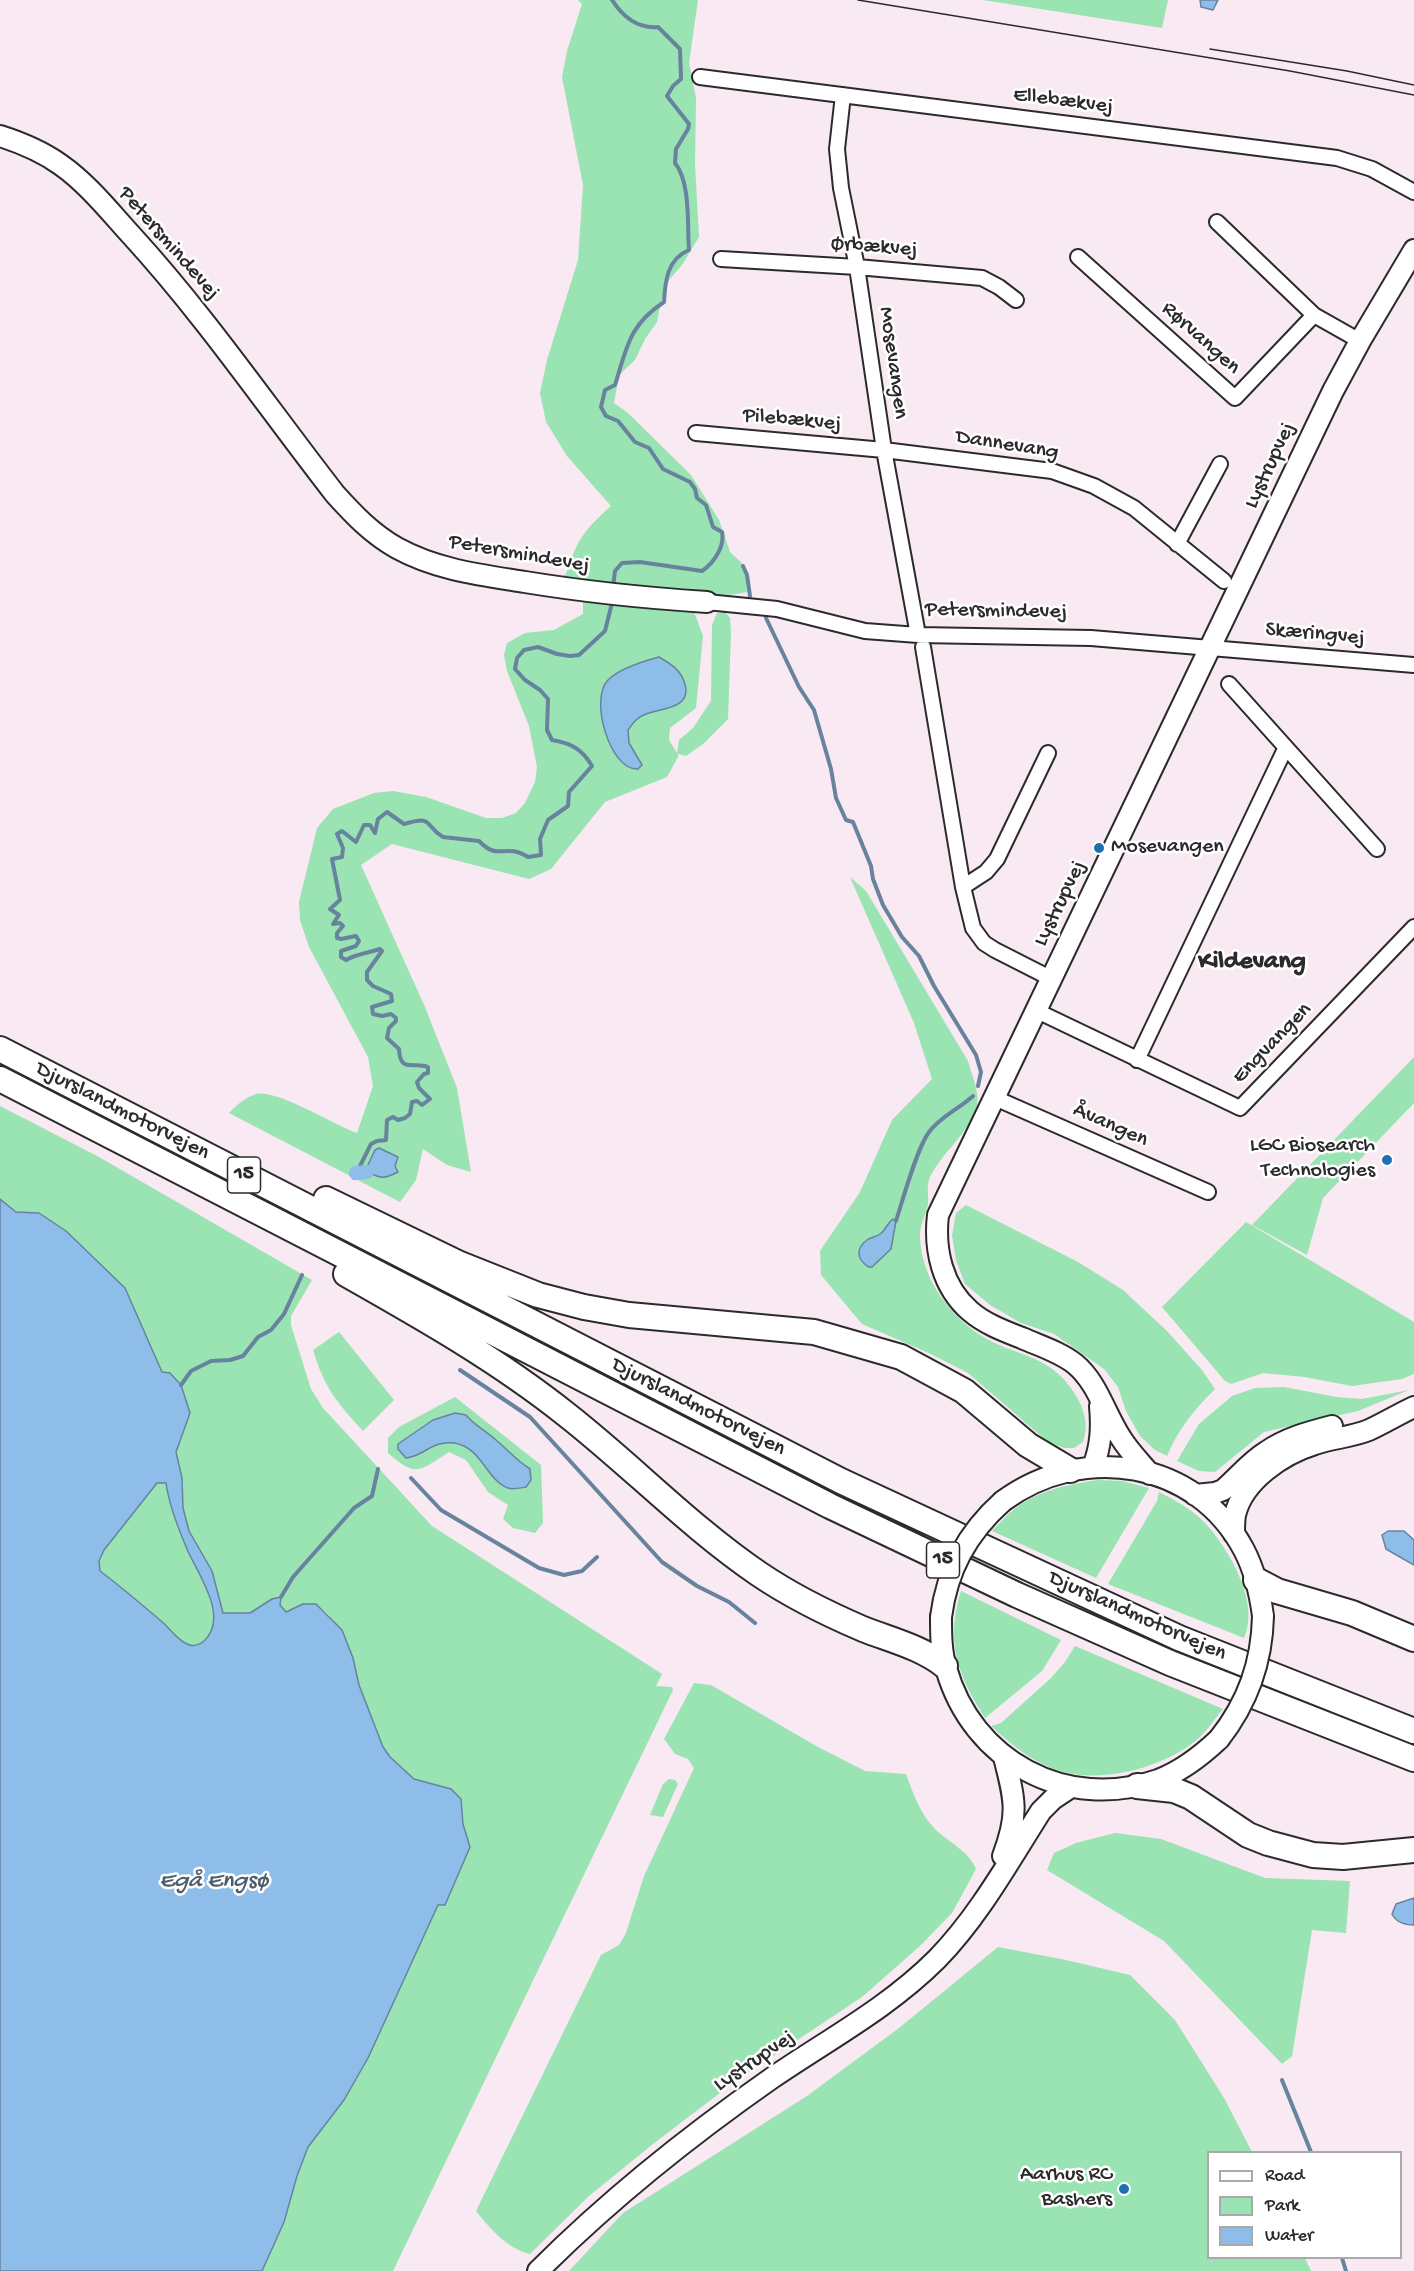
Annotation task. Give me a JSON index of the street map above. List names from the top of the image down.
{
  "streets": {
    "highway": ["Djurslandmotorvejen", "15"],
    "street": [
      "Ellebækvej",
      "Petersmindevej",
      "Ørbækvej",
      "Rørvangen",
      "Mosevangen",
      "Pilebækvej",
      "Dannevang",
      "Lystrupvej",
      "Skæringvej",
      "Engvangen",
      "Åvangen"
    ]
  },
  "crossings": [
    ["Ellebækvej", "Mosevangen"],
    ["Petersmindevej", "Mosevangen"],
    ["Petersmindevej", "Lystrupvej"],
    ["Petersmindevej", "Skæringvej"],
    ["Ørbækvej", "Mosevangen"],
    ["Mosevangen", "Pilebækvej"],
    ["Mosevangen", "Dannevang"],
    ["Mosevangen", "Lystrupvej"],
    ["Pilebækvej", "Dannevang"],
    ["Lystrupvej", "Skæringvej"],
    ["Lystrupvej", "Engvangen"],
    ["Lystrupvej", "Åvangen"]
  ],
  "districts": ["Kildevang"],
  "water": ["Egå Engsø"],
  "places": ["Mosevangen", "LGC Biosearch Technologies", "Aarhus RC Bashers"],
  "legend": ["Road", "Park", "Water"]
}
